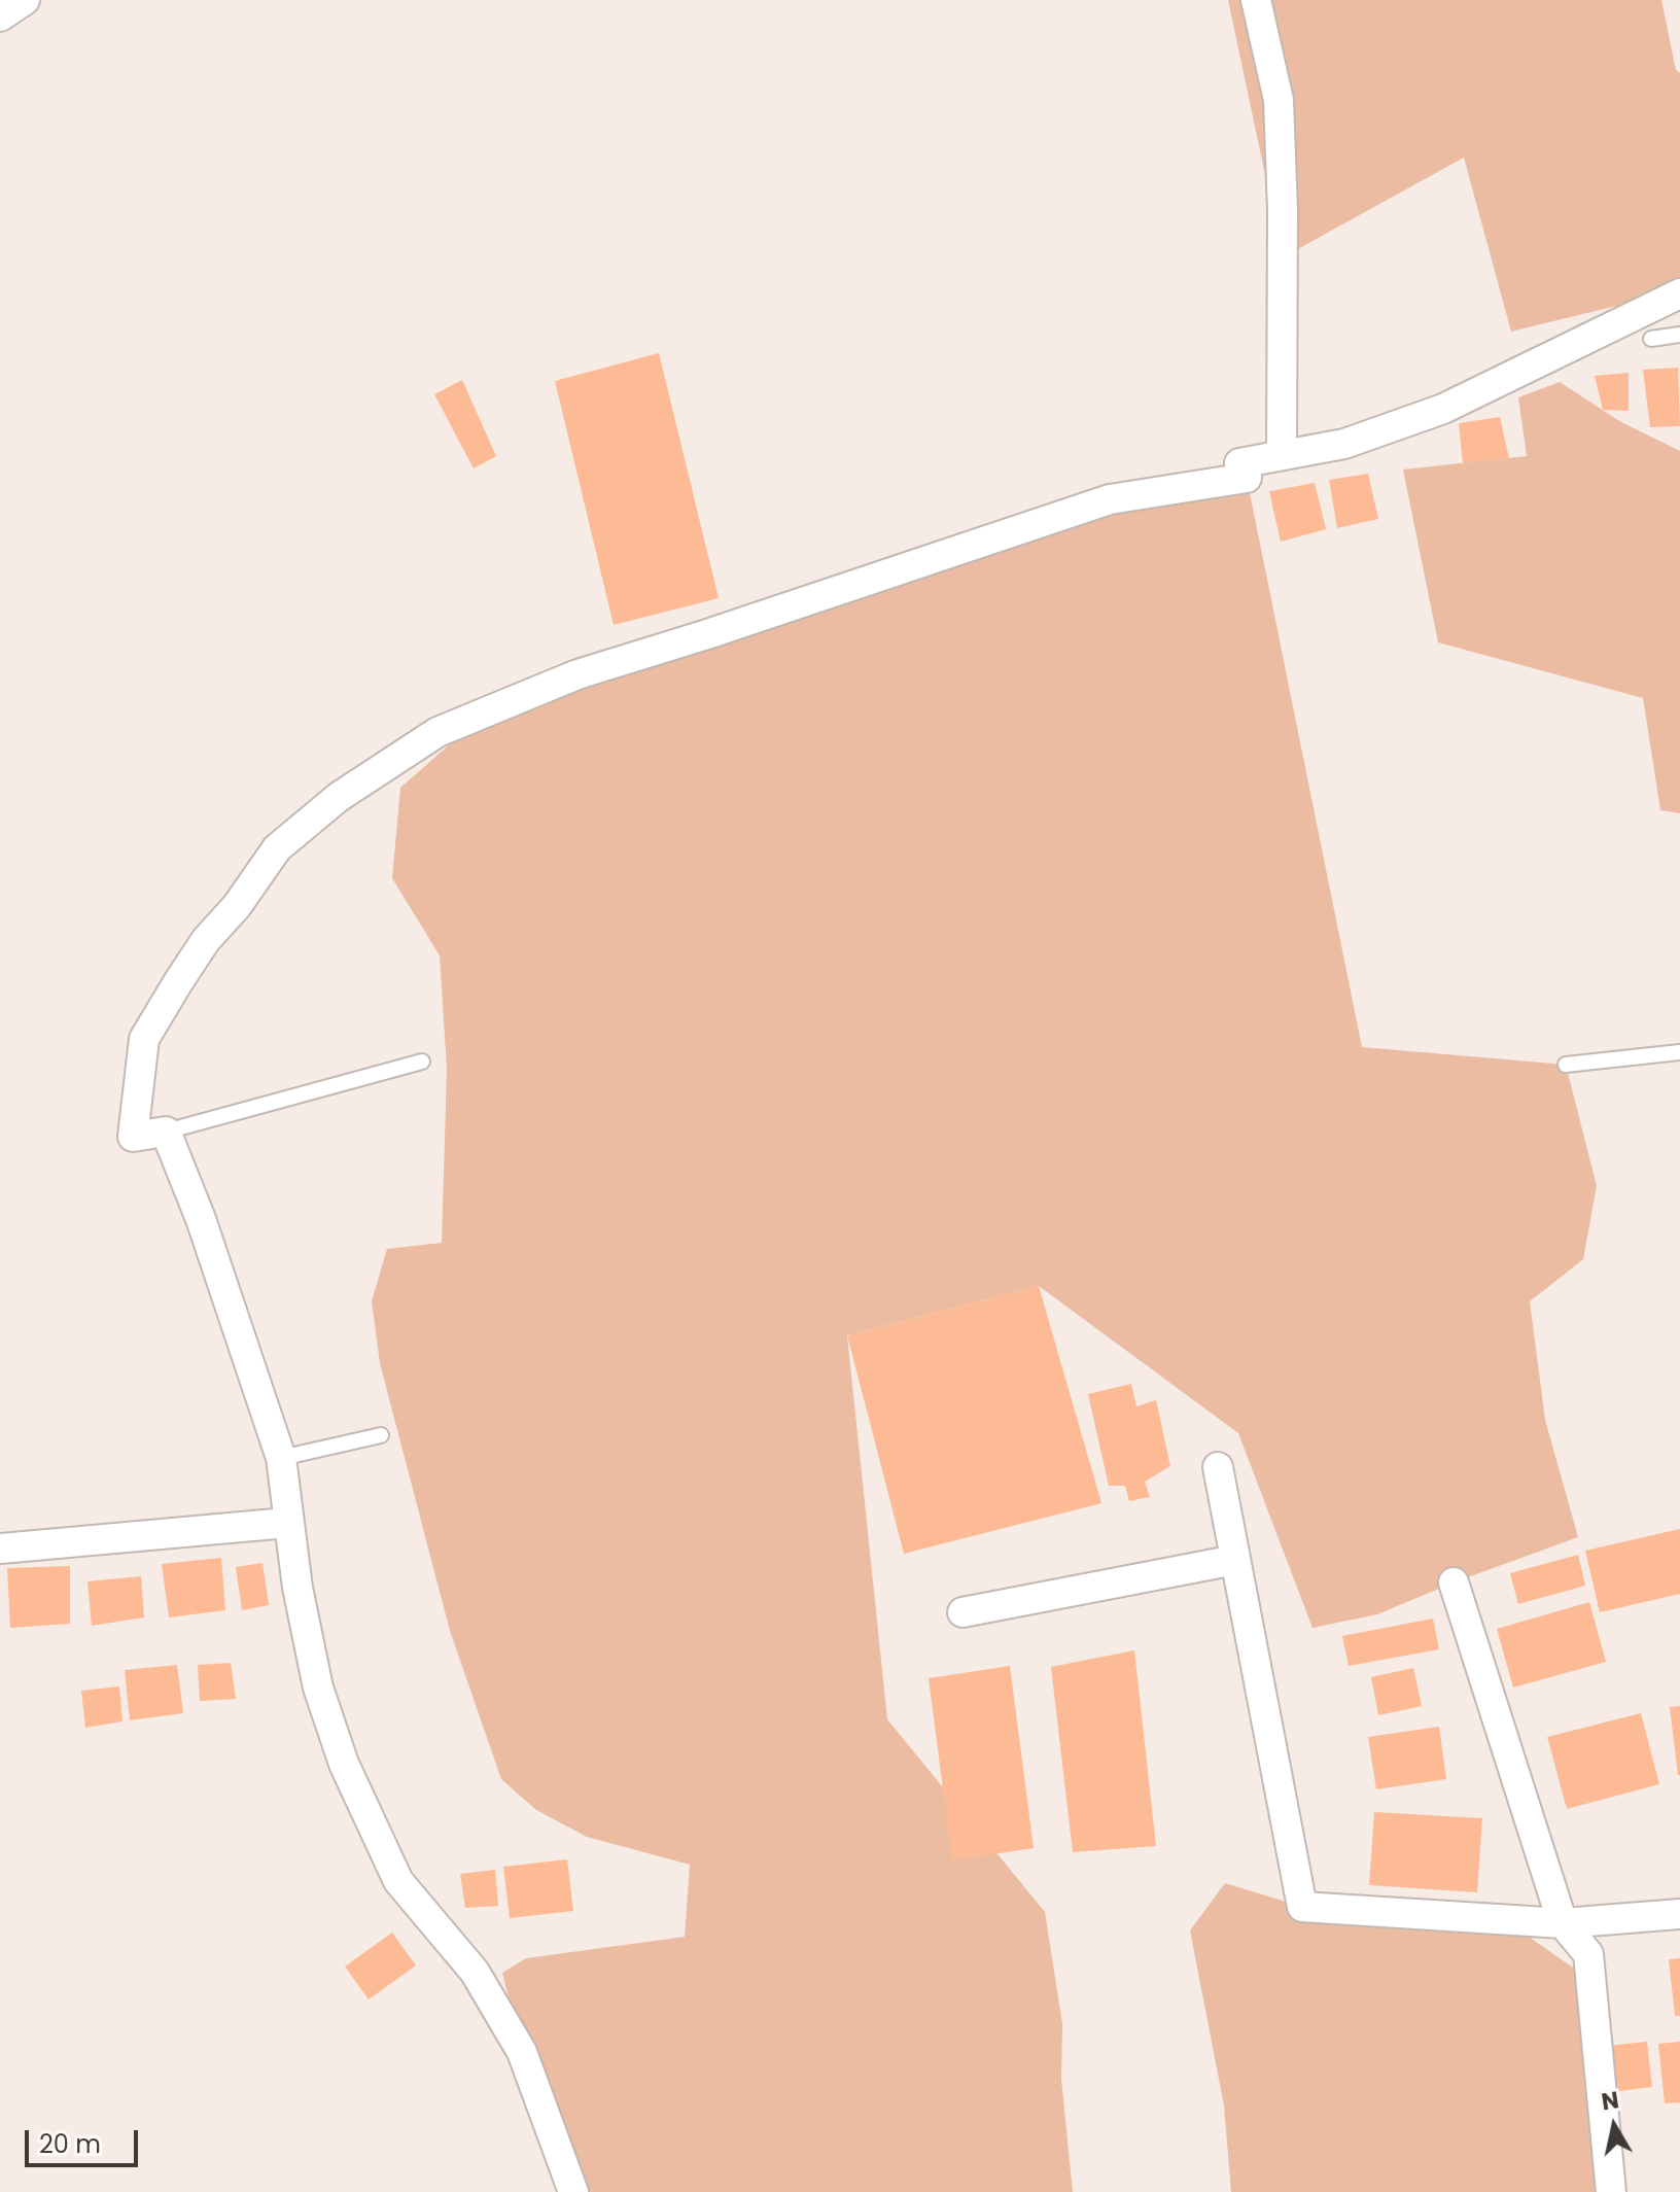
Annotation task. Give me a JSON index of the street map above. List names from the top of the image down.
{
  "scale_bar": "20 m",
  "north": "top"
}
